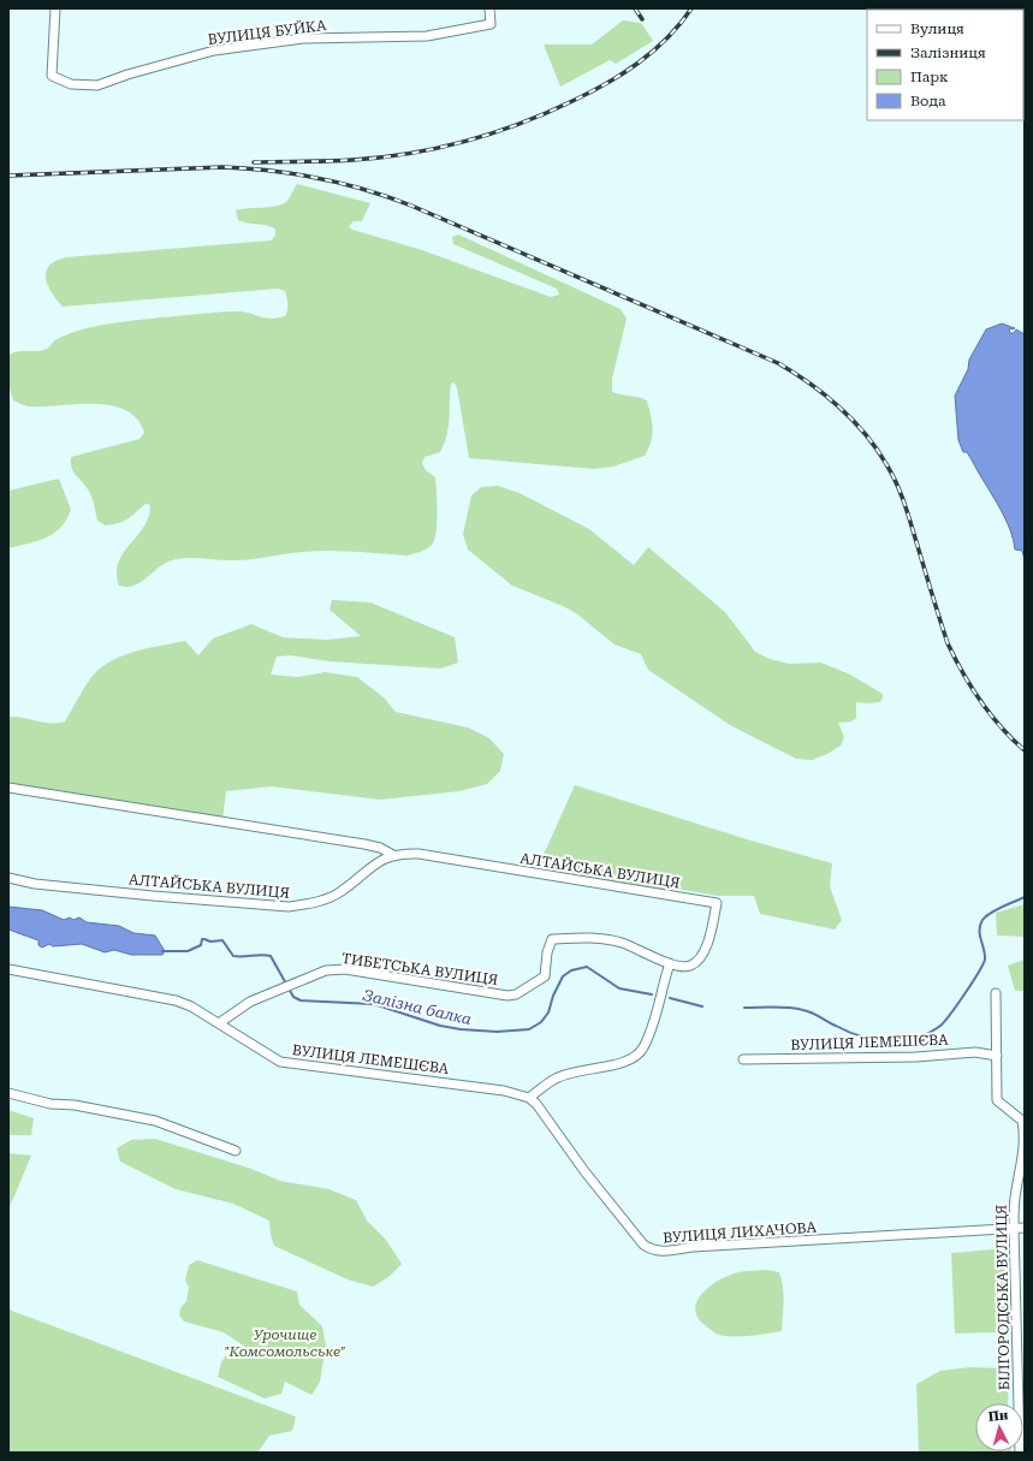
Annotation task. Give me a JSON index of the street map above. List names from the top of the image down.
{
  "streets": {
    "street": [
      "ВУЛИЦЯ БУЙКА",
      "АЛТАЙСЬКА ВУЛИЦЯ",
      "ТИБЕТСЬКА ВУЛИЦЯ",
      "ВУЛИЦЯ ЛЕМЕШЄВА",
      "ВУЛИЦЯ ЛИХАЧОВА",
      "БІЛГОРОДСЬКА ВУЛИЦЯ"
    ]
  },
  "crossings": [
    ["АЛТАЙСЬКА ВУЛИЦЯ", "ТИБЕТСЬКА ВУЛИЦЯ"],
    ["ТИБЕТСЬКА ВУЛИЦЯ", "ВУЛИЦЯ ЛЕМЕШЄВА"],
    ["ВУЛИЦЯ ЛЕМЕШЄВА", "ВУЛИЦЯ ЛИХАЧОВА"],
    ["ВУЛИЦЯ ЛИХАЧОВА", "БІЛГОРОДСЬКА ВУЛИЦЯ"]
  ],
  "water": ["Залізна балка"],
  "parks": ["Урочище \"Комсомольське\""],
  "legend": [
    "Вулиця",
    "Залізниця",
    "Парк",
    "Вода"
  ],
  "north": "top"
}
